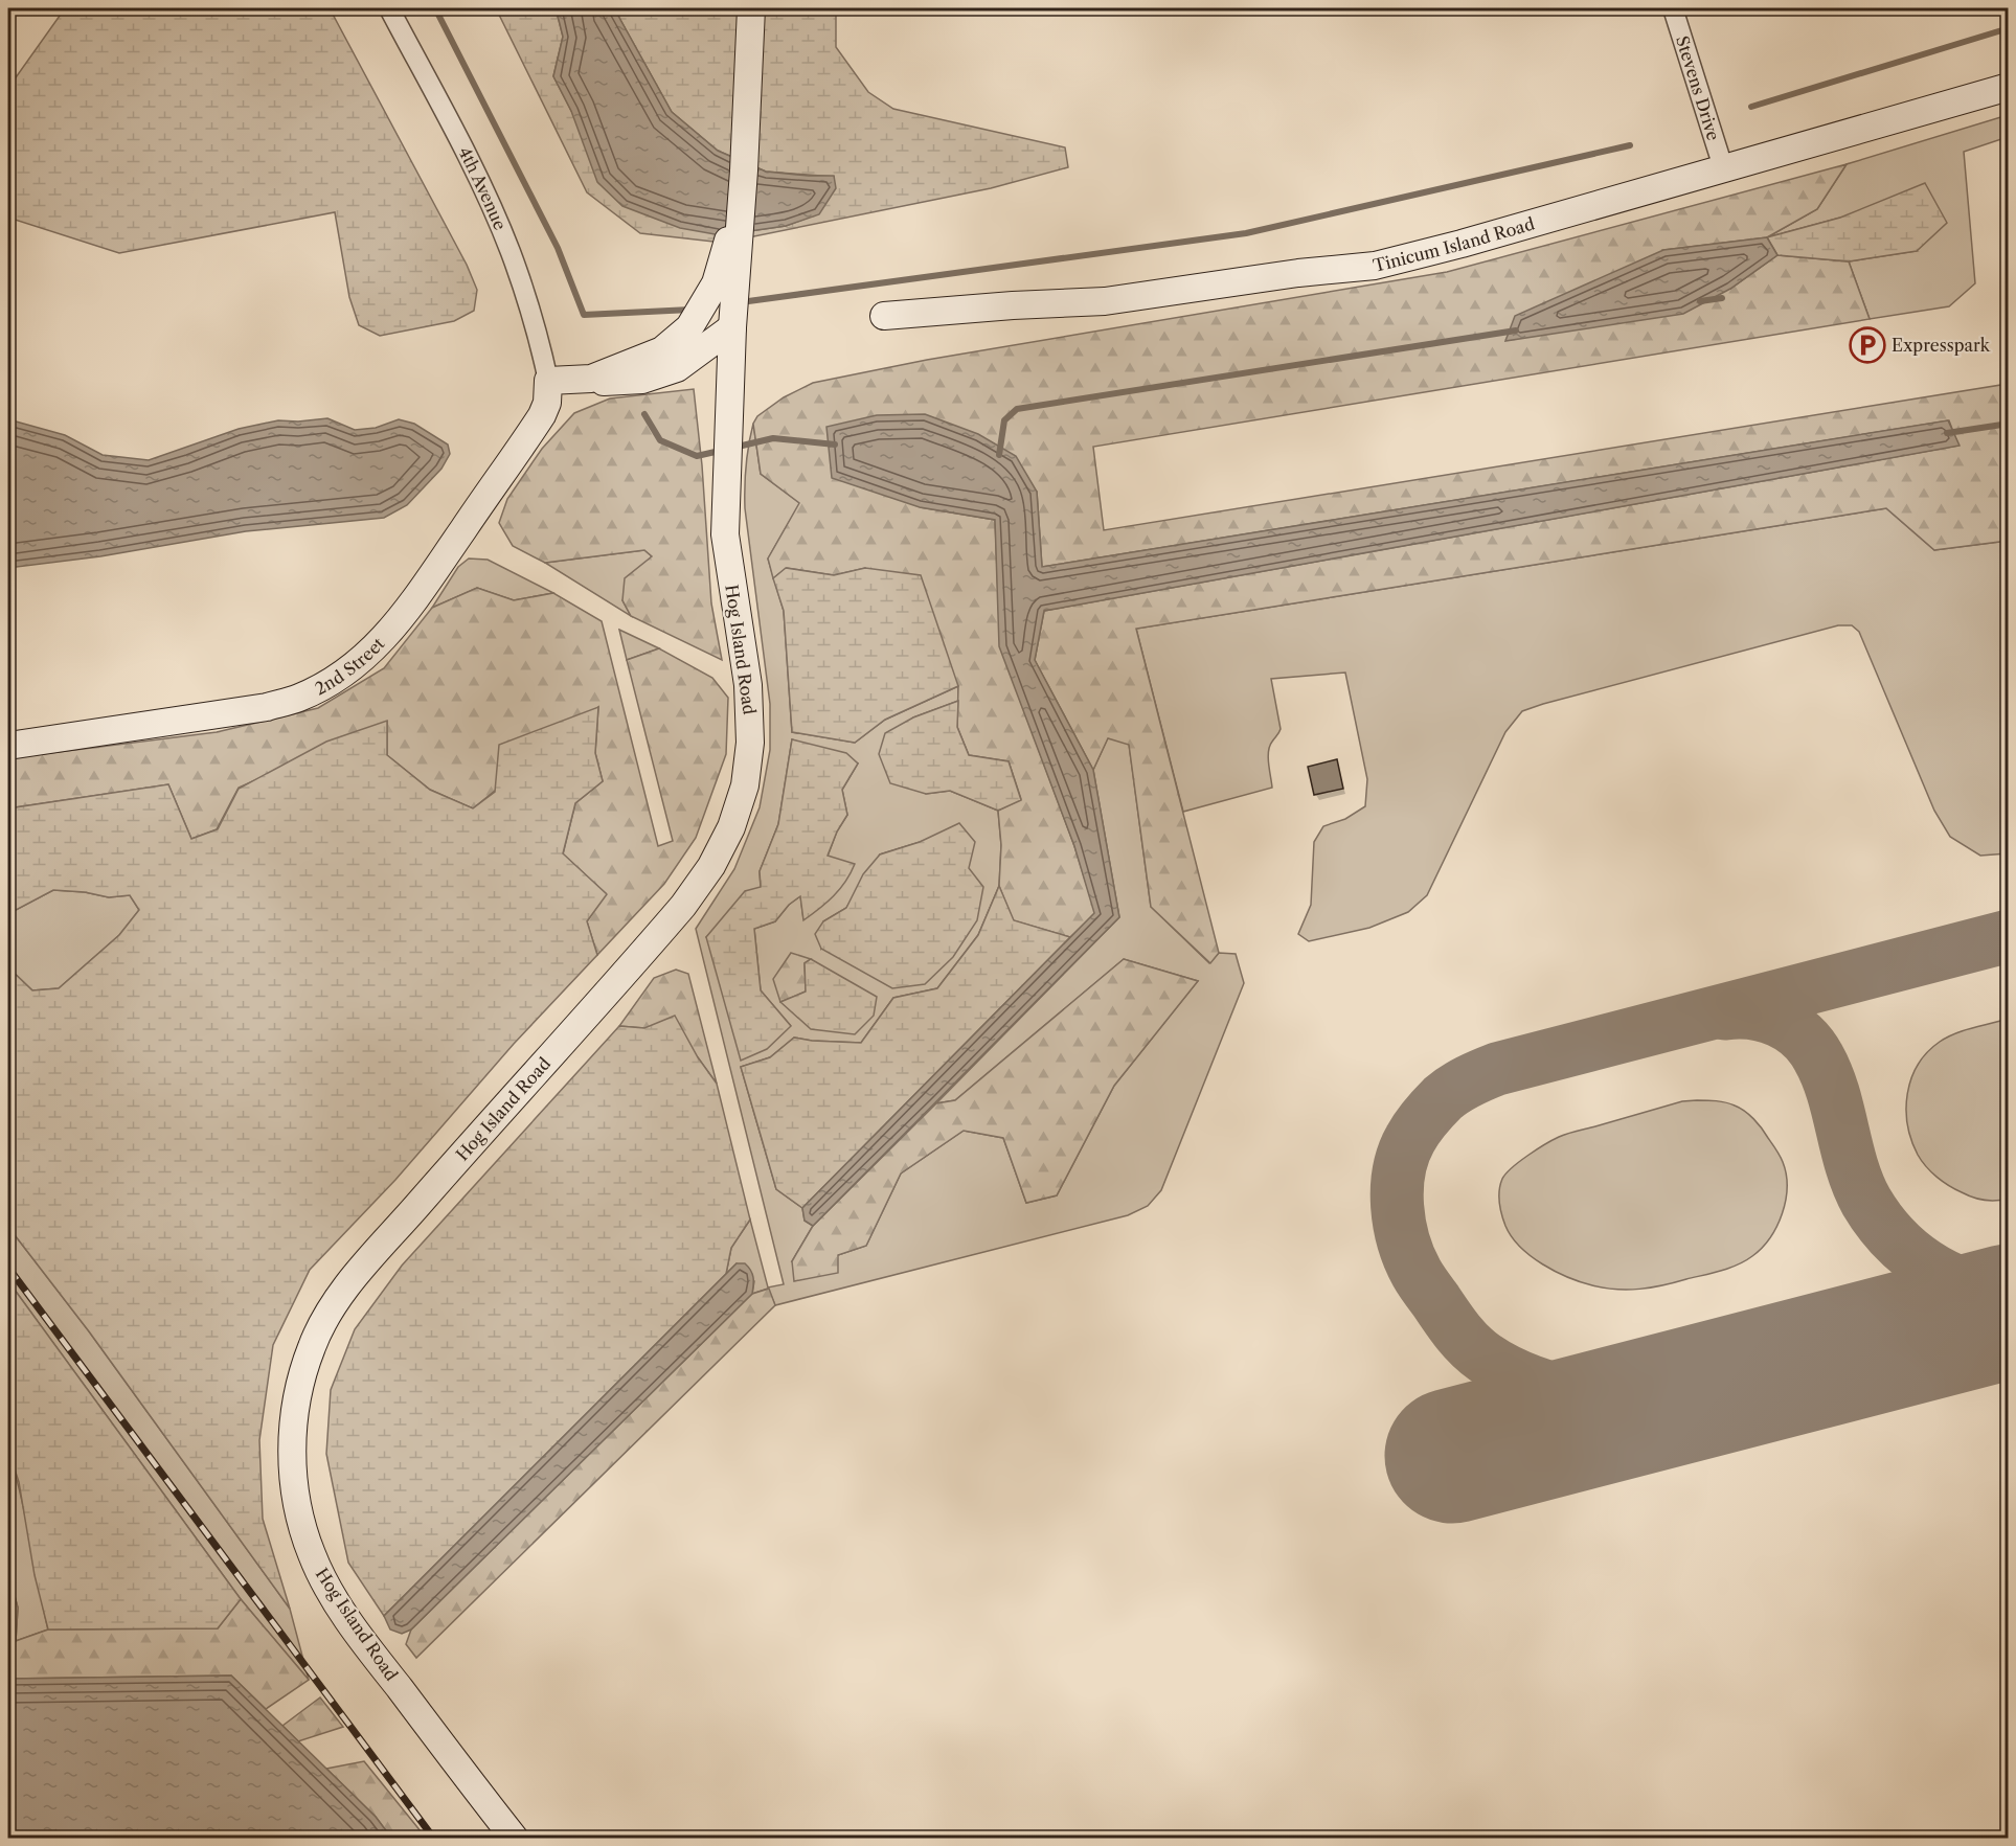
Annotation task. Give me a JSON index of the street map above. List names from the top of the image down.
{
  "streets": {
    "street": [
      "Stevens Drive",
      "4th Avenue",
      "Tinicum Island Road",
      "Hog Island Road",
      "2nd Street"
    ]
  },
  "crossings": [
    ["Stevens Drive", "Tinicum Island Road"],
    ["4th Avenue", "2nd Street"]
  ],
  "places": {
    "parking": ["Expresspark"]
  }
}
